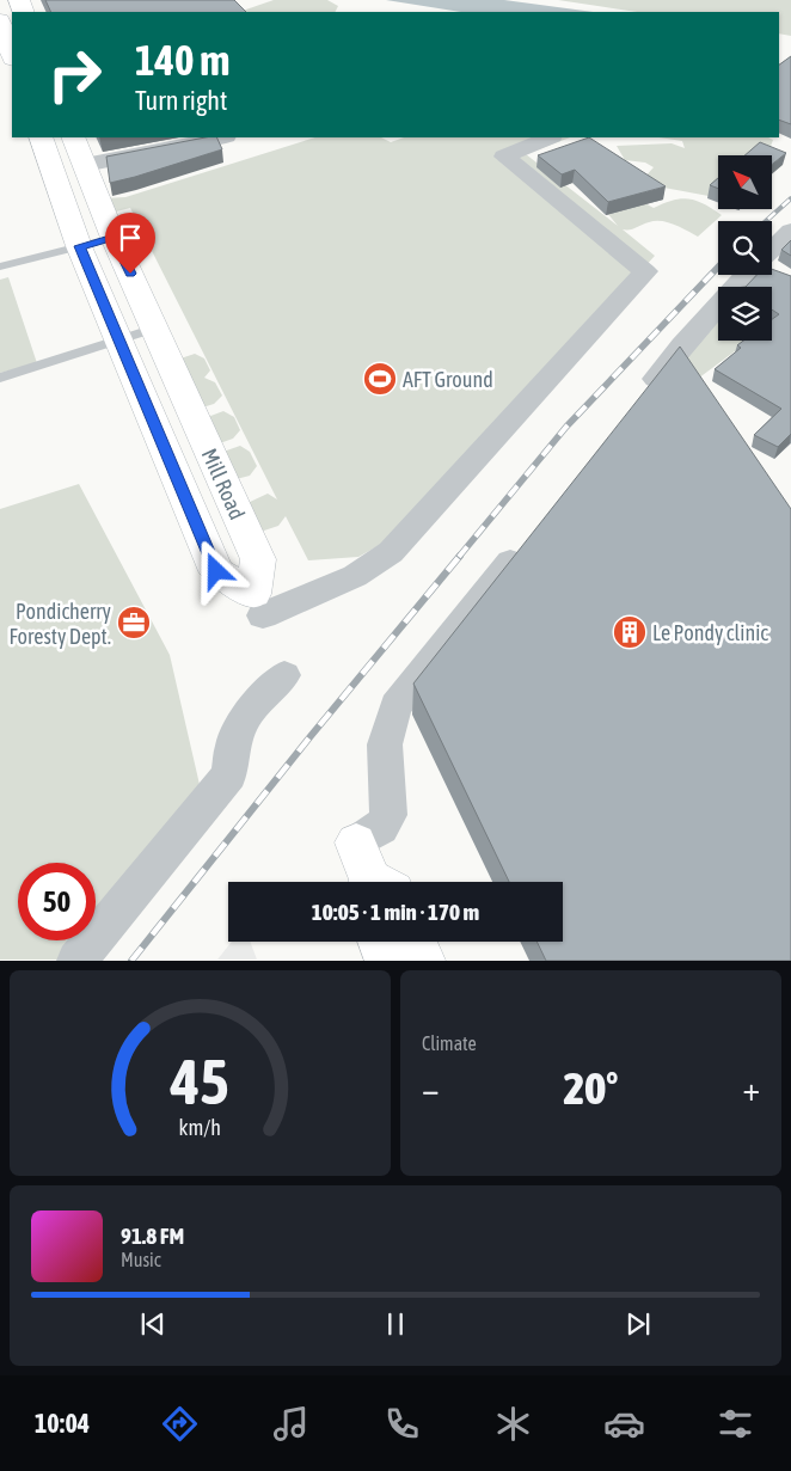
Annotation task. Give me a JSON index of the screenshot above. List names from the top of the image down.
{
  "streets": {
    "main road": ["Mill Road"]
  },
  "places": {
    "sports": ["AFT Ground"],
    "office": ["Pondicherry Foresty Dept."],
    "building": ["Le Pondy clinic"]
  },
  "north": "top left",
  "page": {
    "turn": ["140 m", "Turn right"],
    "limit": "50",
    "trip": "10:05 · 1 min · 170 m",
    "tile": "Climate",
    "heat": ["−", "20°", "+"],
    "song": ["91.8 FM", "Music"],
    "tabs": "10:04",
    "gauge": ["45", "km/h"]
  }
}
